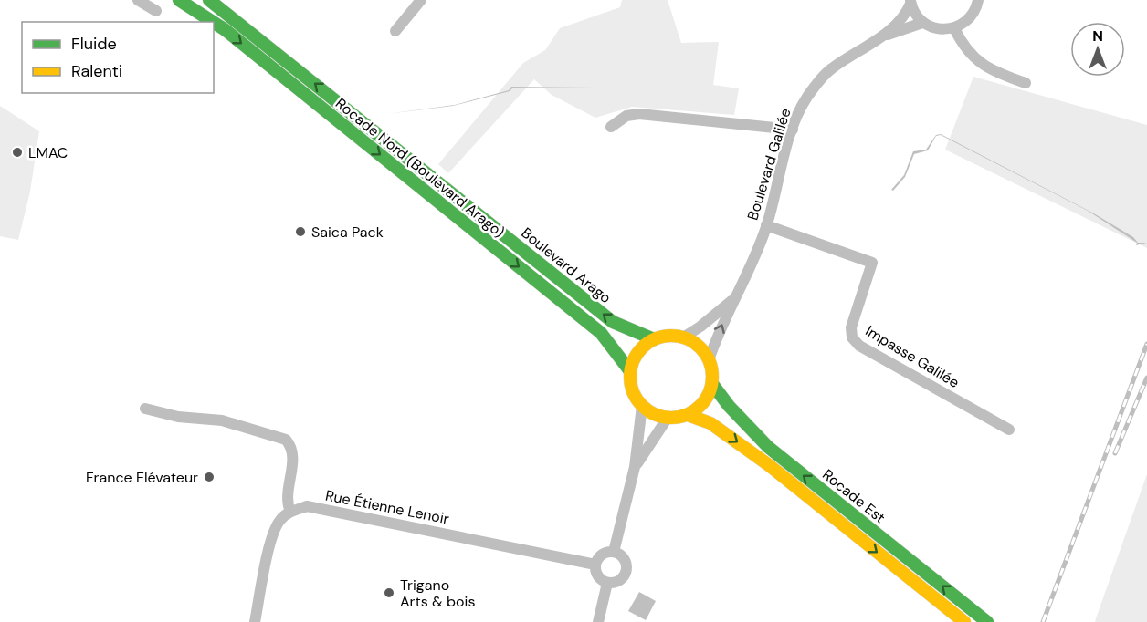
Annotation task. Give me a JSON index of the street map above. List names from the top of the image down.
{
  "streets": {
    "main road": ["Rocade Nord (Boulevard Arago)", "Boulevard Arago", "Rocade Est"],
    "street": ["Boulevard Galilée", "Impasse Galilée", "Rue Étienne Lenoir"]
  },
  "crossings": [
    ["Boulevard Galilée", "Rocade Nord (Boulevard Arago)"],
    ["Boulevard Galilée", "Boulevard Arago"],
    ["Boulevard Galilée", "Impasse Galilée"],
    ["Boulevard Galilée", "Rocade Est"],
    ["Rocade Nord (Boulevard Arago)", "Boulevard Arago"],
    ["Rocade Nord (Boulevard Arago)", "Rocade Est"],
    ["Boulevard Arago", "Rocade Est"]
  ],
  "one_way": ["Rocade Nord (Boulevard Arago)", "Boulevard Arago"],
  "places": [
    "LMAC",
    "Saica Pack",
    "France Elévateur",
    "Trigano Arts & bois"
  ],
  "legend": ["Fluide", "Ralenti"],
  "north": "top"
}
